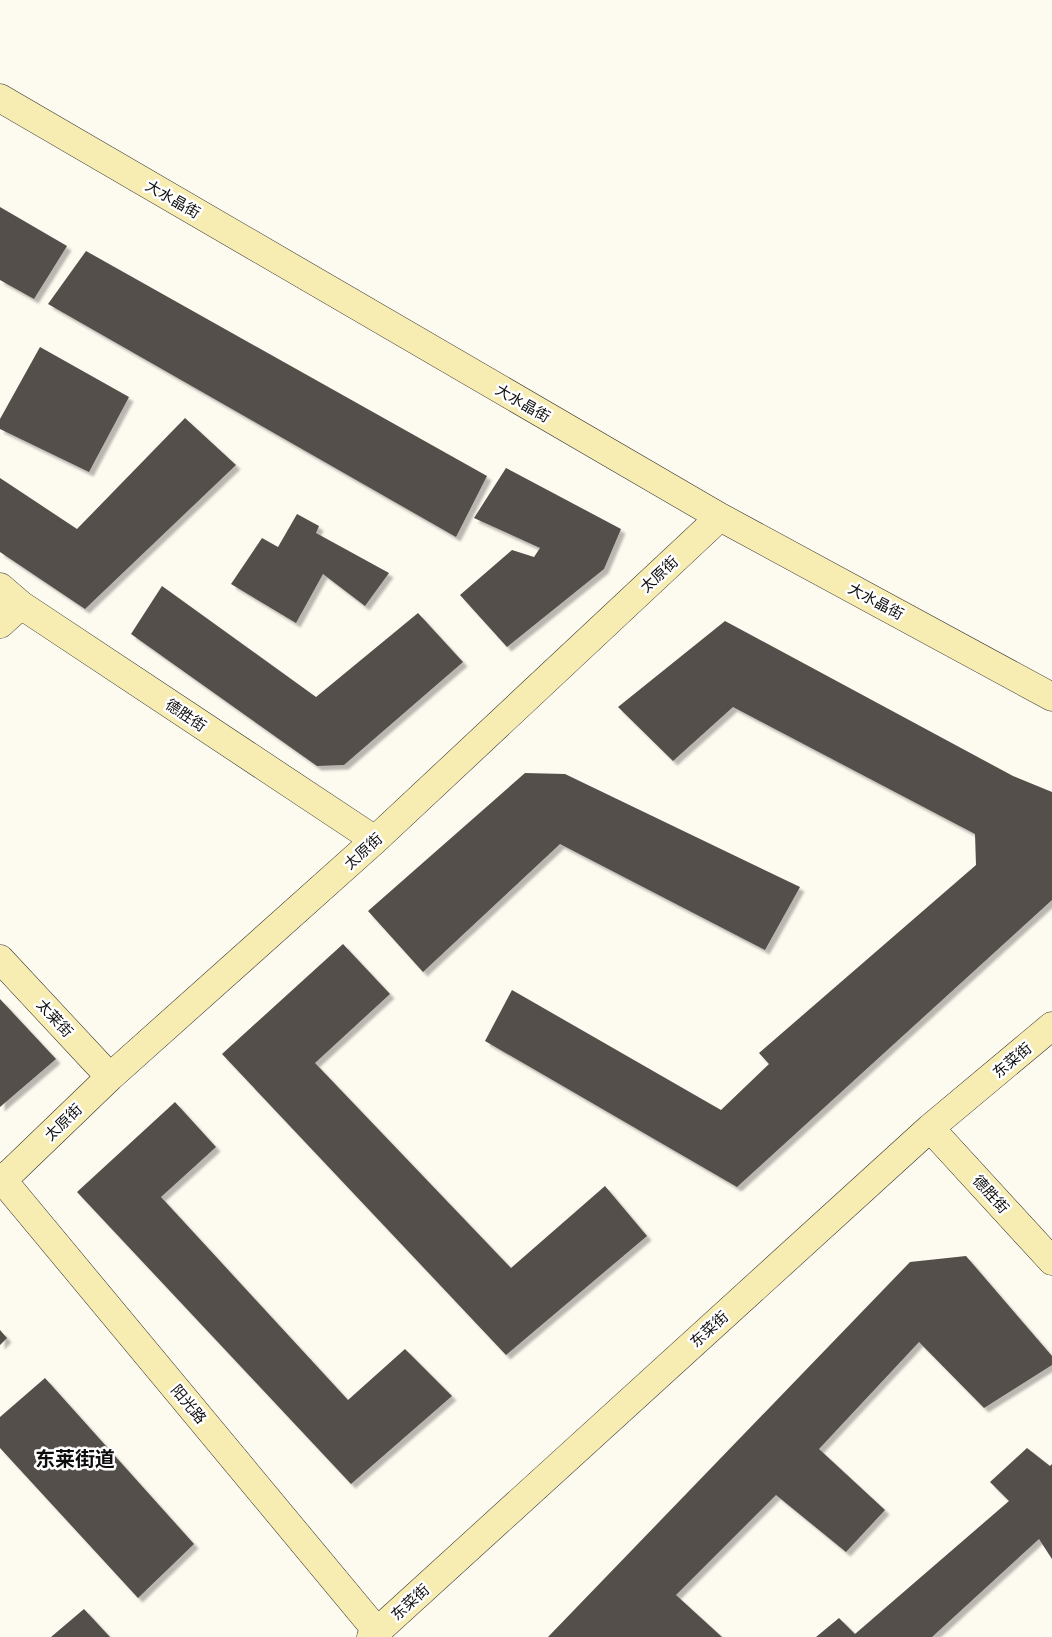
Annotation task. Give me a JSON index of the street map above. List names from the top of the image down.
{
  "streets": {
    "street": [
      "大水晶街",
      "太原街",
      "德胜街",
      "太莱街",
      "东菜街",
      "阳光路"
    ]
  },
  "crossings": [
    ["大水晶街", "太原街"],
    ["太原街", "德胜街"],
    ["太原街", "太莱街"],
    ["太原街", "阳光路"],
    ["德胜街", "东菜街"],
    ["东菜街", "阳光路"]
  ],
  "districts": ["东莱街道"]
}
